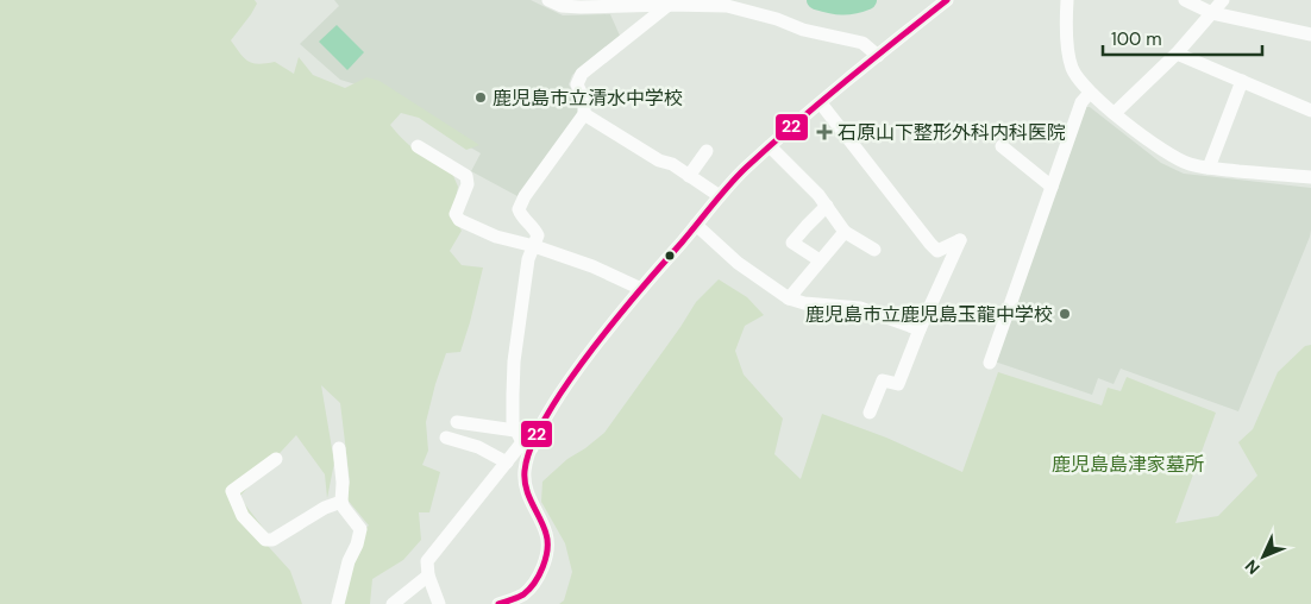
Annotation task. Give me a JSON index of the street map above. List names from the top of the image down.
{
  "parks": ["鹿児島島津家墓所"],
  "places": {
    "other": ["鹿児島市立清水中学校", "鹿児島市立鹿児島玉龍中学校"],
    "health": ["石原山下整形外科内科医院"]
  },
  "lines": ["transit line 22"],
  "scale_bar": "100 m",
  "north": "bottom left"
}
